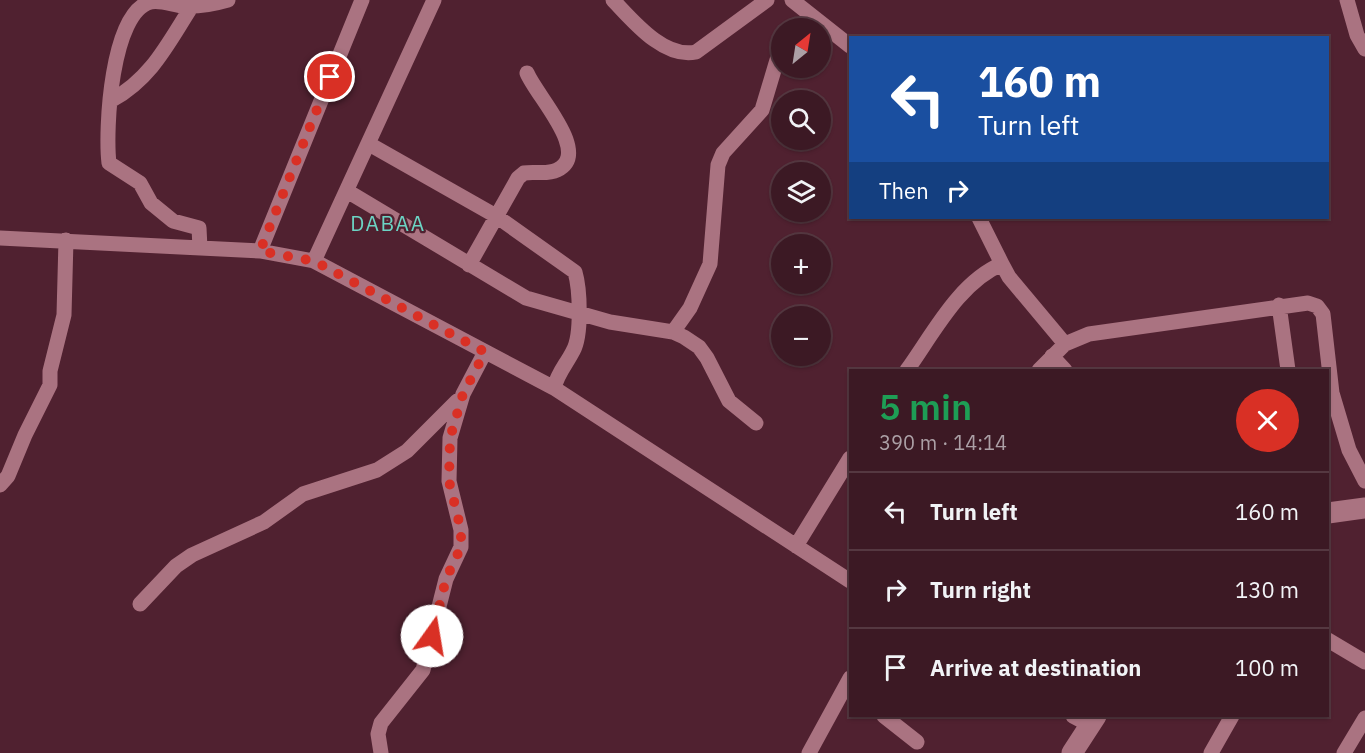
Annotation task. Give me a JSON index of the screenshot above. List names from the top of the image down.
{
  "districts": ["DABAA"],
  "north": "top right",
  "page": {
    "map_buttons": ["+", "−"],
    "turn": ["160 m", "Turn left"],
    "then": "Then",
    "heading": ["5 min", "390 m · 14:14"],
    "list": [
      {
        "name": "Turn left",
        "value": "160 m"
      },
      {
        "name": "Turn right",
        "value": "130 m"
      },
      {
        "name": "Arrive at destination",
        "value": "100 m"
      }
    ]
  }
}
